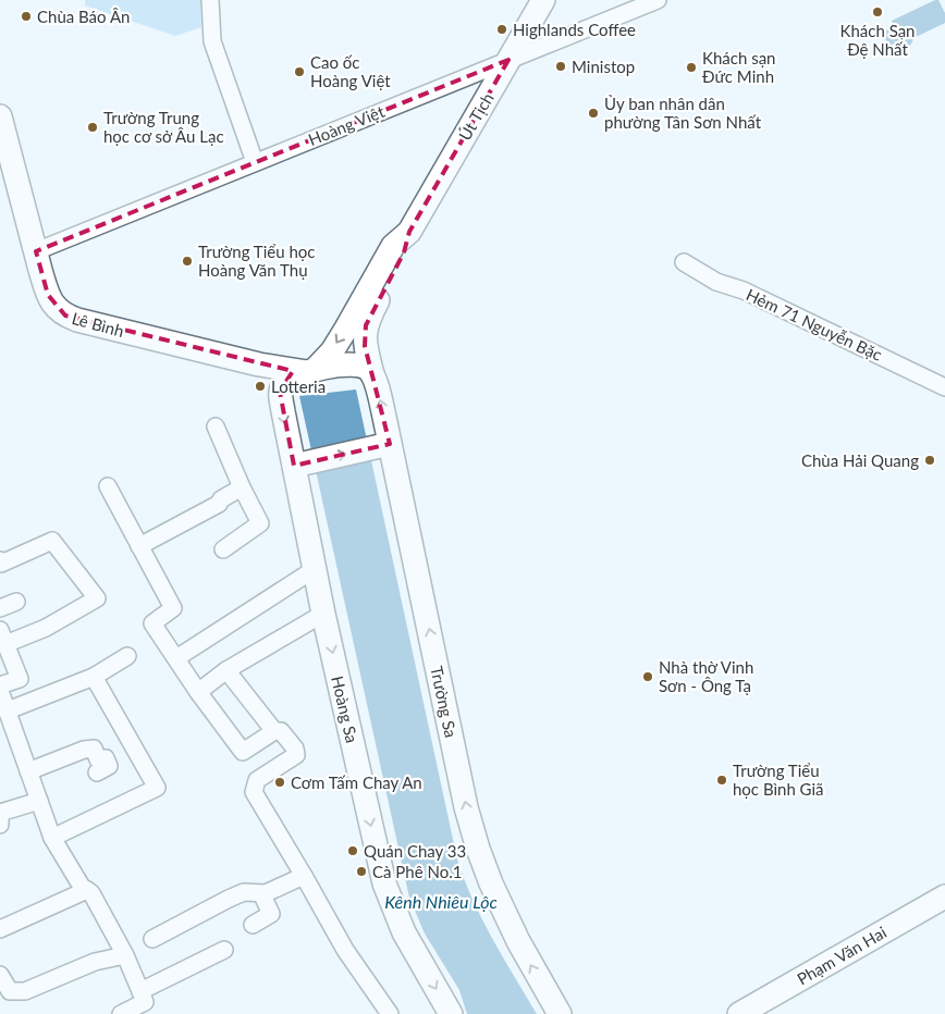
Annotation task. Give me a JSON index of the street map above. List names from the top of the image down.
{
  "streets": {
    "street": [
      "Út Tịch",
      "Hoàng Việt",
      "Lê Bình",
      "Hẻm 71 Nguyễn Bặc",
      "Trường Sa",
      "Hoàng Sa",
      "Phạm Văn Hai"
    ]
  },
  "crossings": [
    ["Út Tịch", "Hoàng Việt"],
    ["Út Tịch", "Lê Bình"],
    ["Út Tịch", "Trường Sa"],
    ["Hoàng Việt", "Lê Bình"],
    ["Lê Bình", "Hoàng Sa"]
  ],
  "water": ["Kênh Nhiêu Lộc"],
  "places": [
    "Khách Sạn Đệ Nhất",
    "Chùa Báo Ân",
    "Highlands Coffee",
    "Ministop",
    "Khách sạn Đức Minh",
    "Cao ốc Hoàng Việt",
    "Ủy ban nhân dân phường Tân Sơn Nhất",
    "Trường Trung học cơ sở Âu Lạc",
    "Trường Tiểu học Hoàng Văn Thụ",
    "Lotteria",
    "Chùa Hải Quang",
    "Nhà thờ Vinh Sơn - Ông Tạ",
    "Trường Tiểu học Bình Giã",
    "Cơm Tấm Chay An",
    "Quán Chay 33",
    "Cà Phê No.1"
  ]
}
